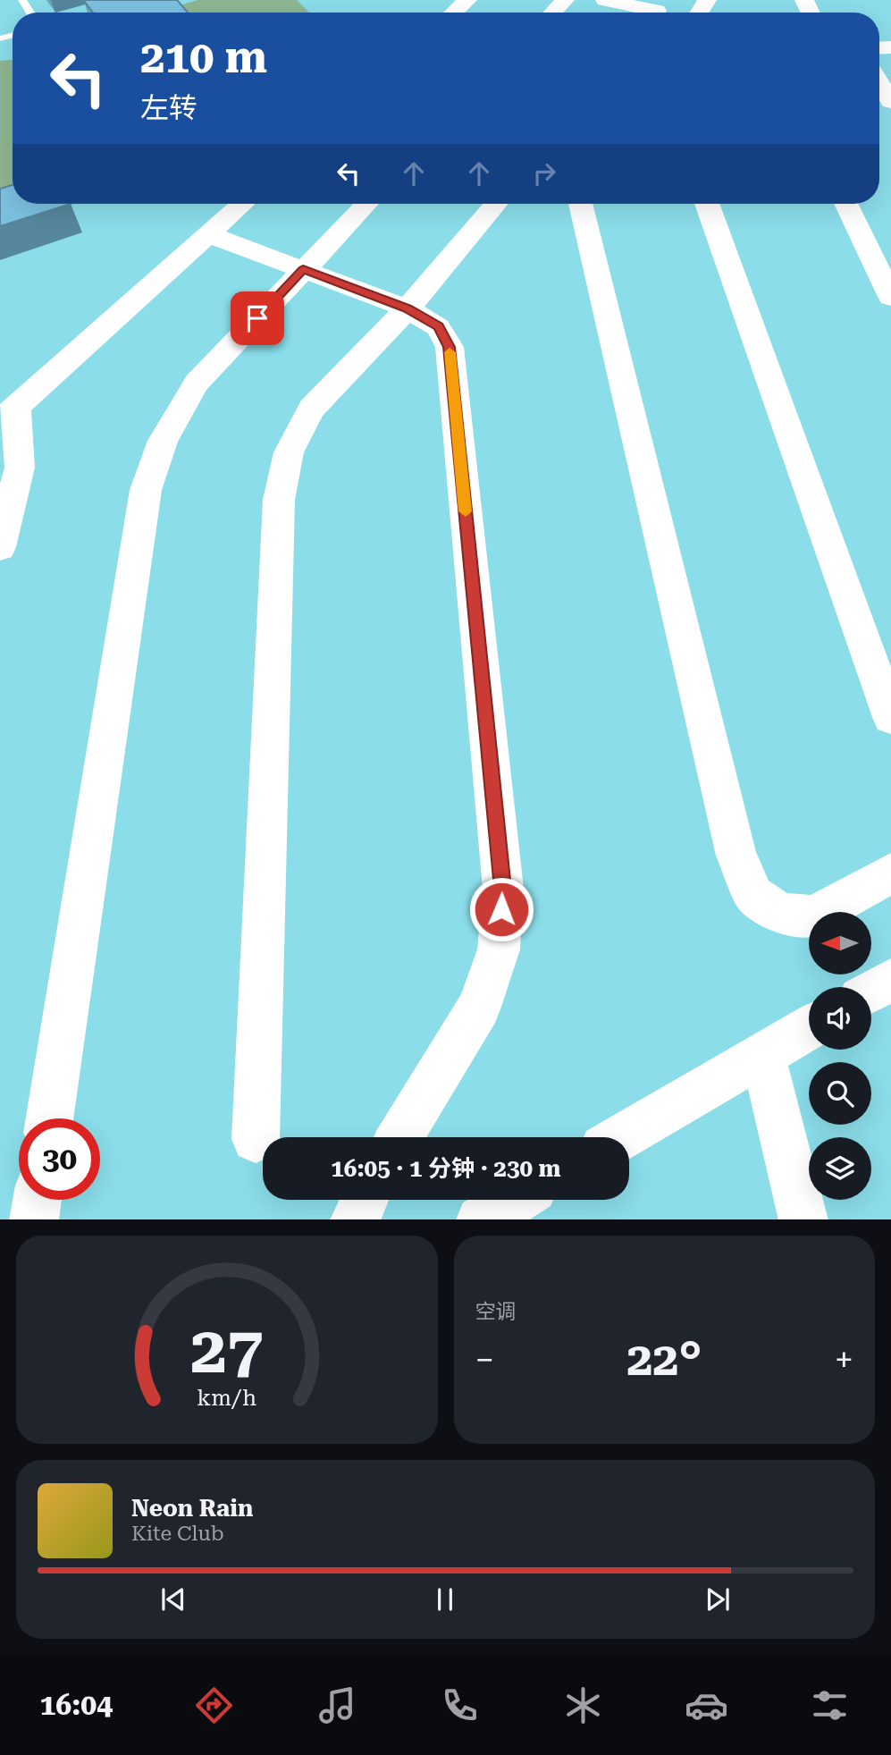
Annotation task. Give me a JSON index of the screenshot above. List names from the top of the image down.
{
  "north": "left",
  "page": {
    "turn": ["210 m", "左转"],
    "limit": "30",
    "trip": "16:05 · 1 分钟 · 230 m",
    "tile": "空调",
    "heat": ["−", "22°", "+"],
    "song": ["Neon Rain", "Kite Club"],
    "tabs": "16:04",
    "gauge": ["27", "km/h"]
  }
}
